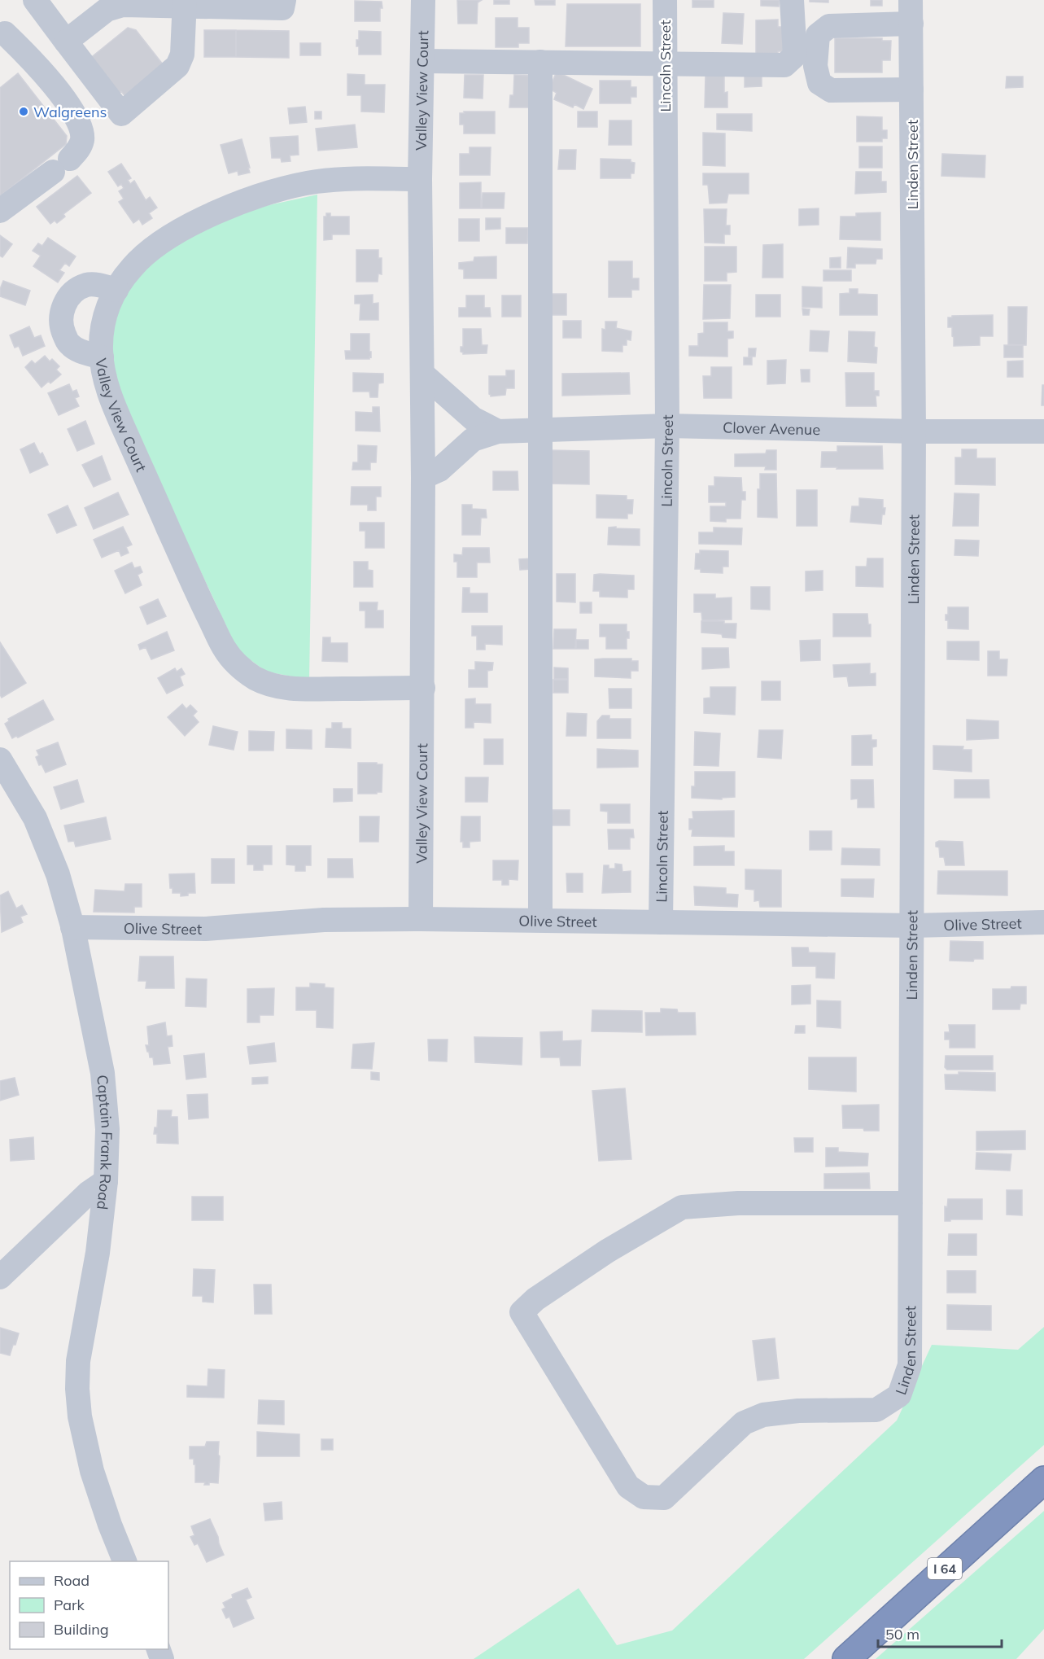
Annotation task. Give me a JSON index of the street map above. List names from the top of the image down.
{
  "streets": {
    "highway": ["I 64"],
    "street": [
      "Lincoln Street",
      "Valley View Court",
      "Linden Street",
      "Clover Avenue",
      "Olive Street",
      "Captain Frank Road"
    ]
  },
  "crossings": [
    ["Lincoln Street", "Clover Avenue"],
    ["Lincoln Street", "Olive Street"],
    ["Valley View Court", "Olive Street"],
    ["Linden Street", "Clover Avenue"],
    ["Linden Street", "Olive Street"],
    ["Olive Street", "Captain Frank Road"]
  ],
  "places": ["Walgreens"],
  "legend": ["Road", "Park", "Building"],
  "scale_bar": "50 m"
}
